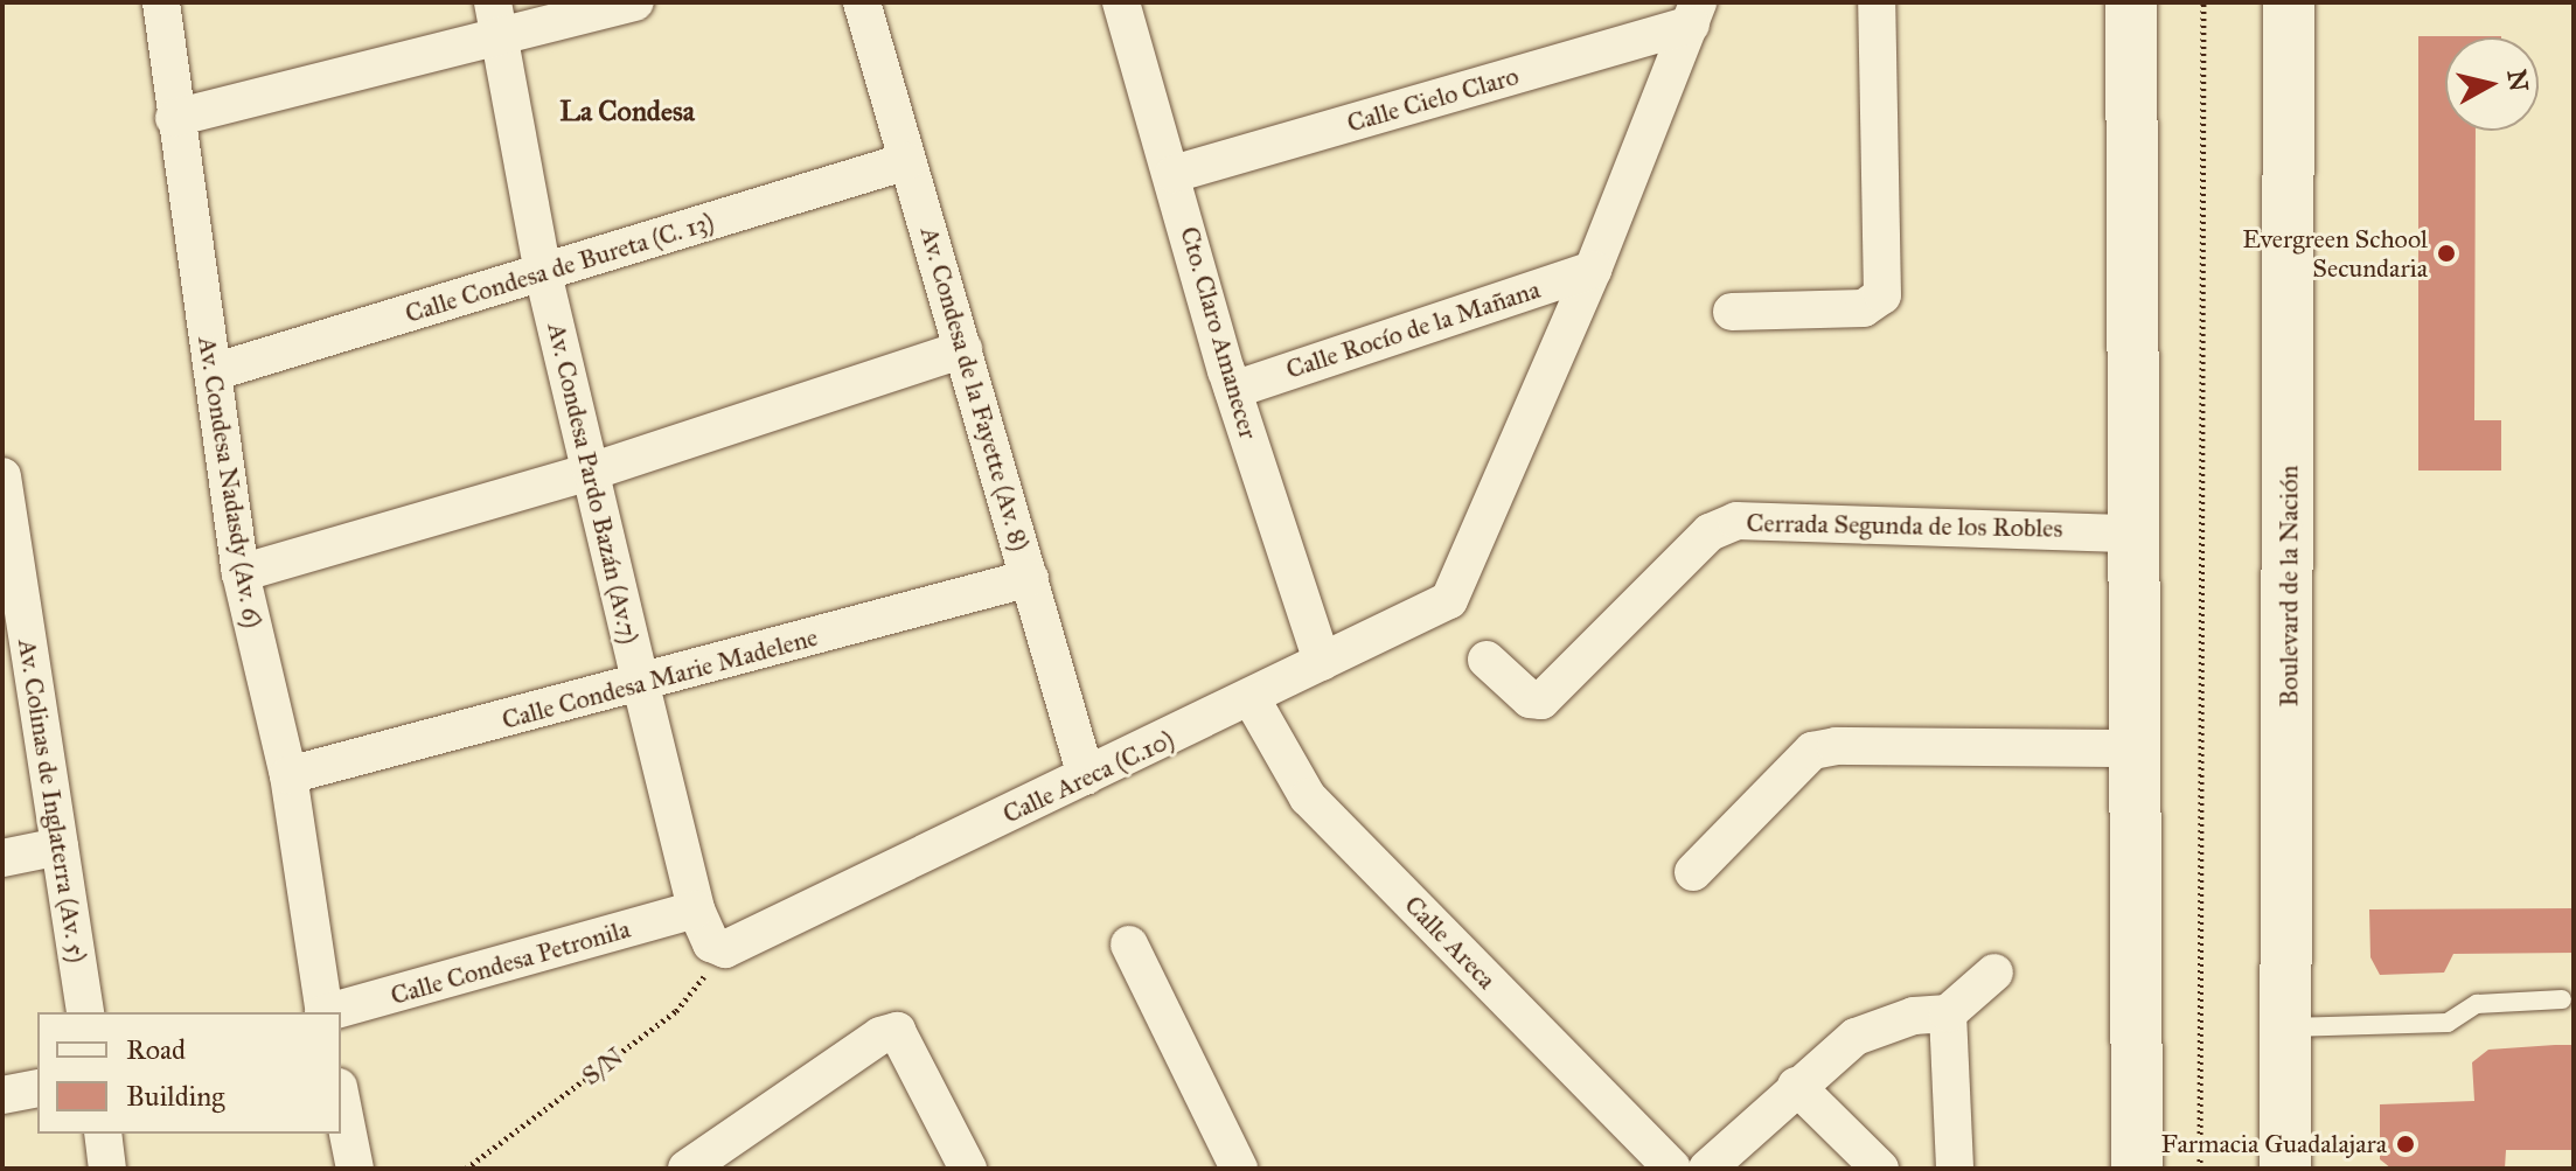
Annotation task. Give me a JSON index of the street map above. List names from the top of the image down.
{
  "streets": {
    "main road": ["Boulevard de la Nación"],
    "street": [
      "Calle Cielo Claro",
      "Calle Condesa de Bureta (C. 13)",
      "Calle Rocío de la Mañana",
      "Cto. Claro Amanecer",
      "Av. Condesa de la Fayette (Av. 8)",
      "Av. Condesa Nadasdy (Av. 6)",
      "Av. Condesa Pardo Bazán (Av.7)",
      "Cerrada Segunda de los Robles",
      "Calle Condesa Marie Madelene",
      "Calle Areca (C.10)",
      "Av. Colinas de Inglaterra (Av. 5)",
      "Calle Areca",
      "Calle Condesa Petronila"
    ],
    "path": ["S/N"]
  },
  "crossings": [
    ["Calle Cielo Claro", "Cto. Claro Amanecer"],
    ["Calle Condesa de Bureta (C. 13)", "Av. Condesa de la Fayette (Av. 8)"],
    ["Calle Condesa de Bureta (C. 13)", "Av. Condesa Nadasdy (Av. 6)"],
    ["Calle Condesa de Bureta (C. 13)", "Av. Condesa Pardo Bazán (Av.7)"],
    ["Calle Rocío de la Mañana", "Cto. Claro Amanecer"],
    ["Calle Rocío de la Mañana", "Calle Areca (C.10)"],
    ["Cto. Claro Amanecer", "Calle Areca (C.10)"],
    ["Av. Condesa de la Fayette (Av. 8)", "Calle Condesa Marie Madelene"],
    ["Av. Condesa de la Fayette (Av. 8)", "Calle Areca (C.10)"],
    ["Av. Condesa Nadasdy (Av. 6)", "Calle Condesa Marie Madelene"],
    ["Av. Condesa Pardo Bazán (Av.7)", "Calle Condesa Marie Madelene"],
    ["Av. Condesa Pardo Bazán (Av.7)", "Calle Areca (C.10)"],
    ["Av. Condesa Pardo Bazán (Av.7)", "Calle Condesa Petronila"],
    ["Av. Condesa Pardo Bazán (Av.7)", "S/N"],
    ["Calle Areca (C.10)", "Calle Areca"],
    ["Calle Areca (C.10)", "S/N"]
  ],
  "districts": ["La Condesa"],
  "places": ["Evergreen School Secundaria", "Farmacia Guadalajara"],
  "legend": ["Road", "Building"],
  "north": "right"
}
